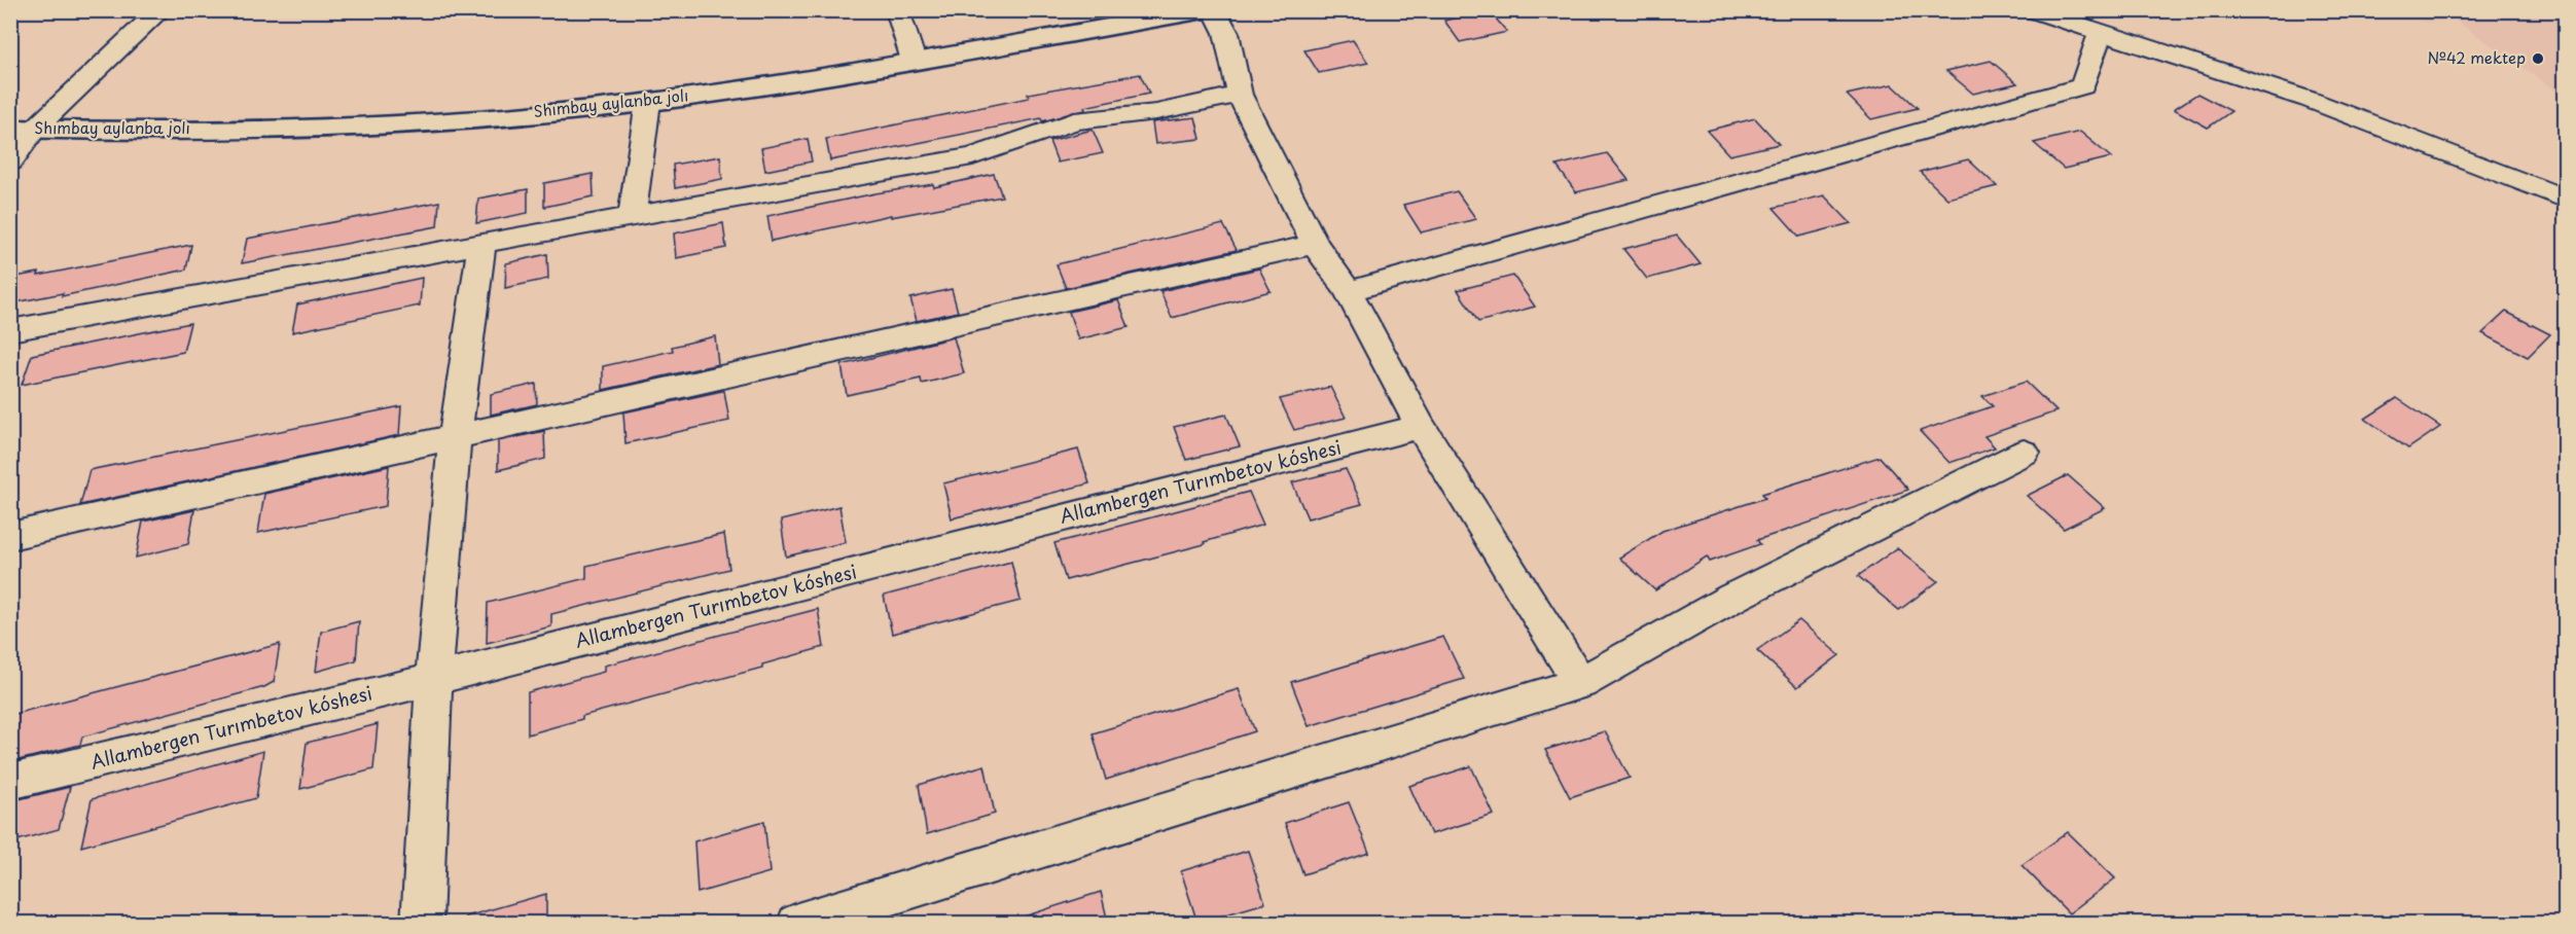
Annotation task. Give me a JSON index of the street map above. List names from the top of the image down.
{
  "streets": {
    "main road": ["Shımbay aylanba jolı"],
    "street": ["Allambergen Turımbetov kóshesi"]
  },
  "places": ["№42 mektep"]
}
